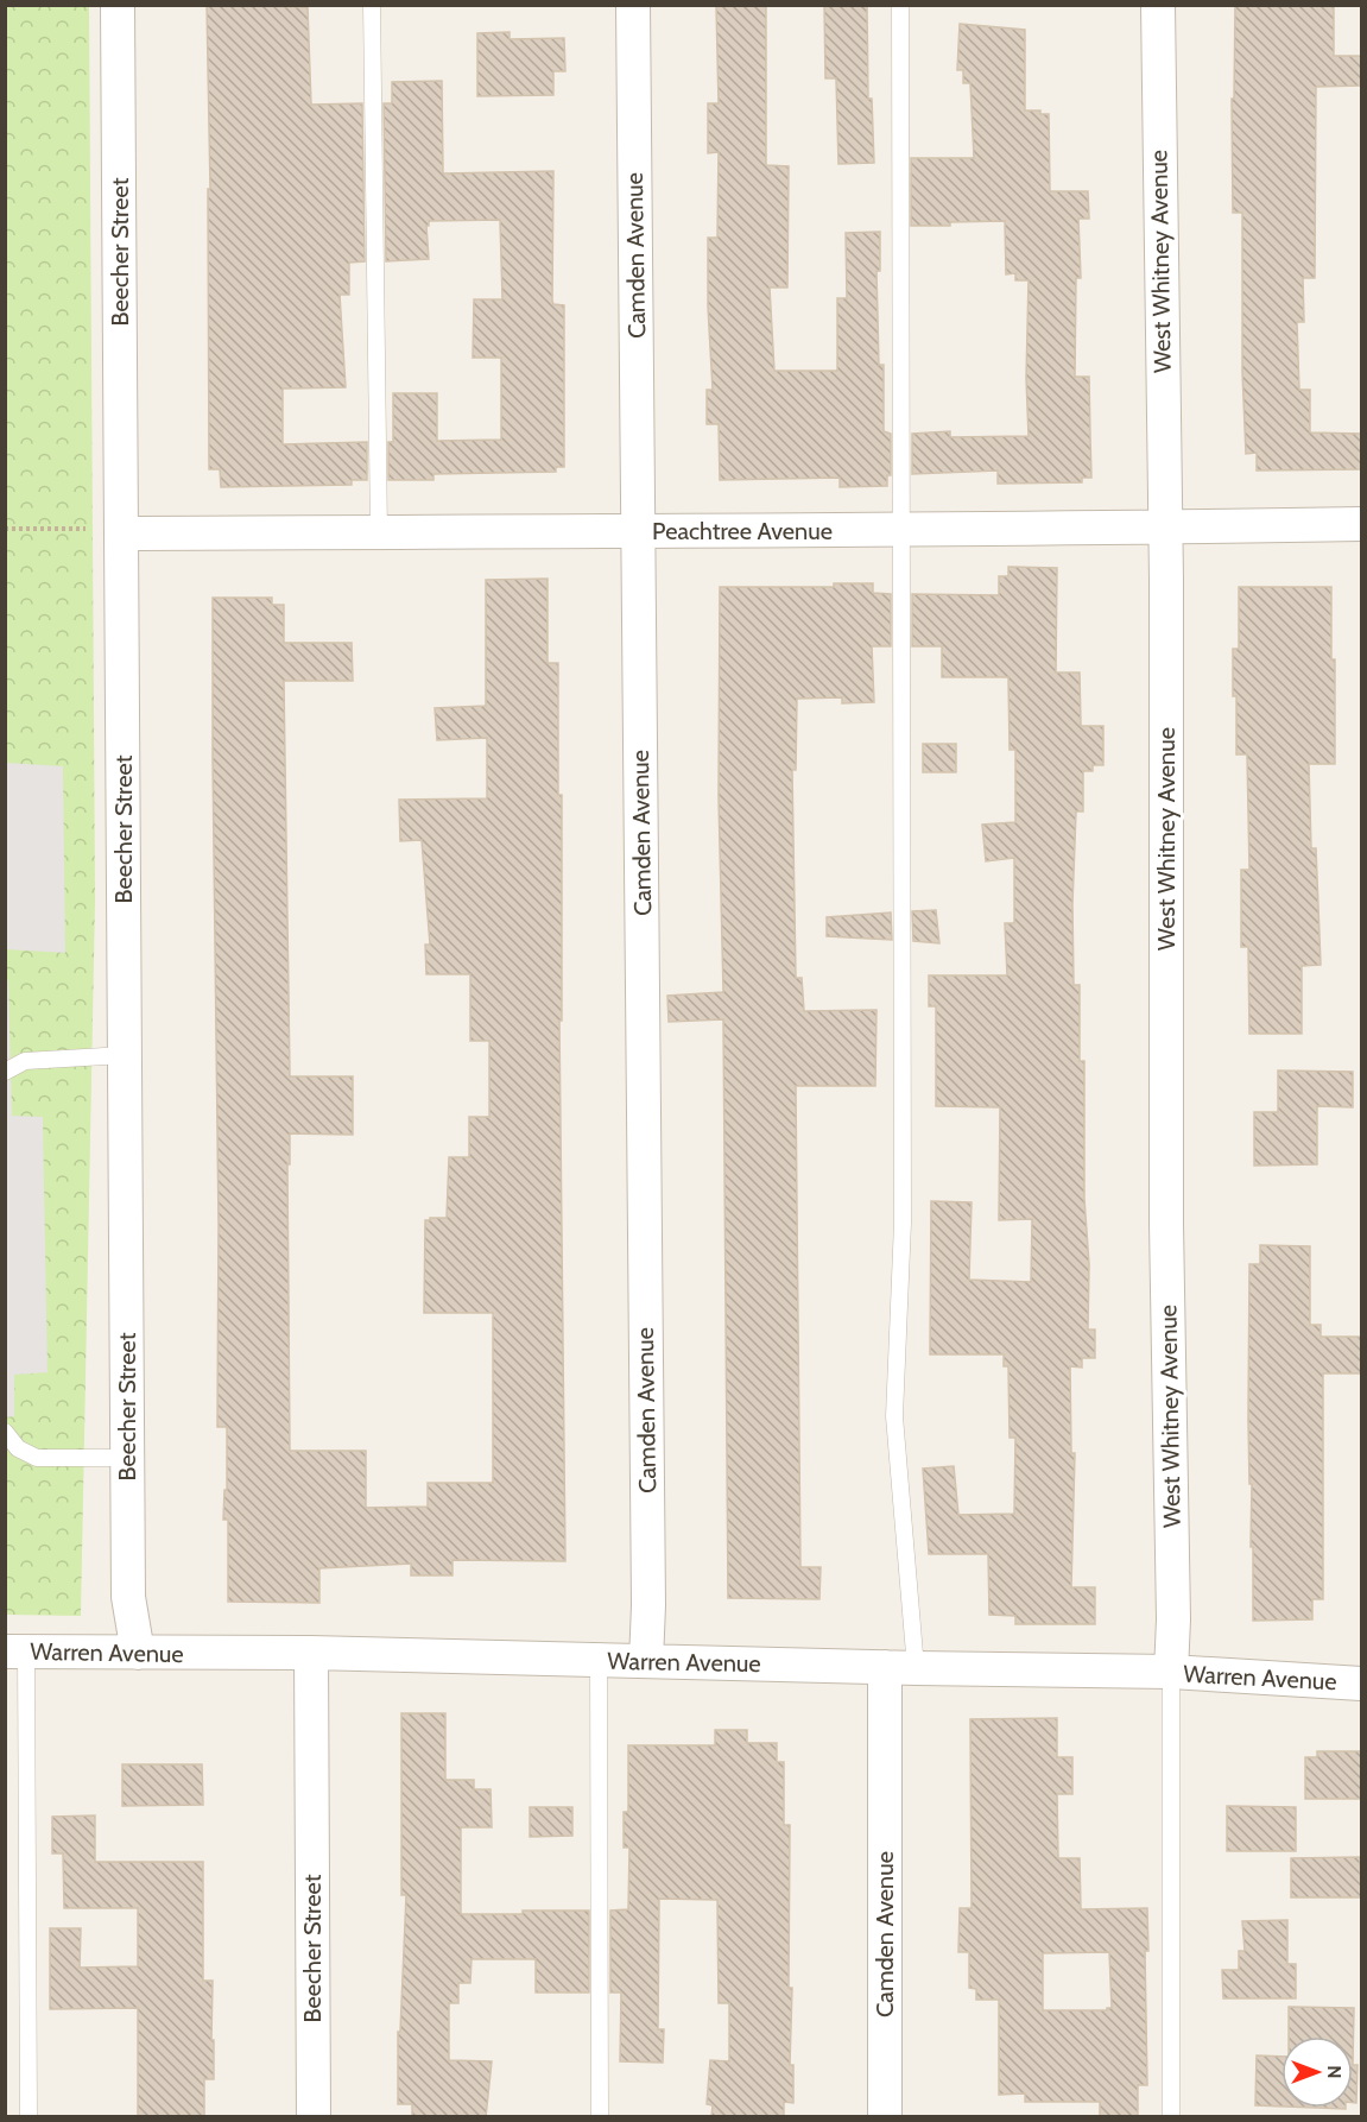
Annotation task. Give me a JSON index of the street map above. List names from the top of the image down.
{
  "streets": {
    "street": [
      "Beecher Street",
      "Camden Avenue",
      "West Whitney Avenue",
      "Peachtree Avenue",
      "Warren Avenue"
    ]
  },
  "crossings": [
    ["Beecher Street", "Peachtree Avenue"],
    ["Beecher Street", "Warren Avenue"],
    ["Camden Avenue", "Peachtree Avenue"],
    ["Camden Avenue", "Warren Avenue"],
    ["West Whitney Avenue", "Peachtree Avenue"],
    ["West Whitney Avenue", "Warren Avenue"]
  ],
  "north": "right"
}
